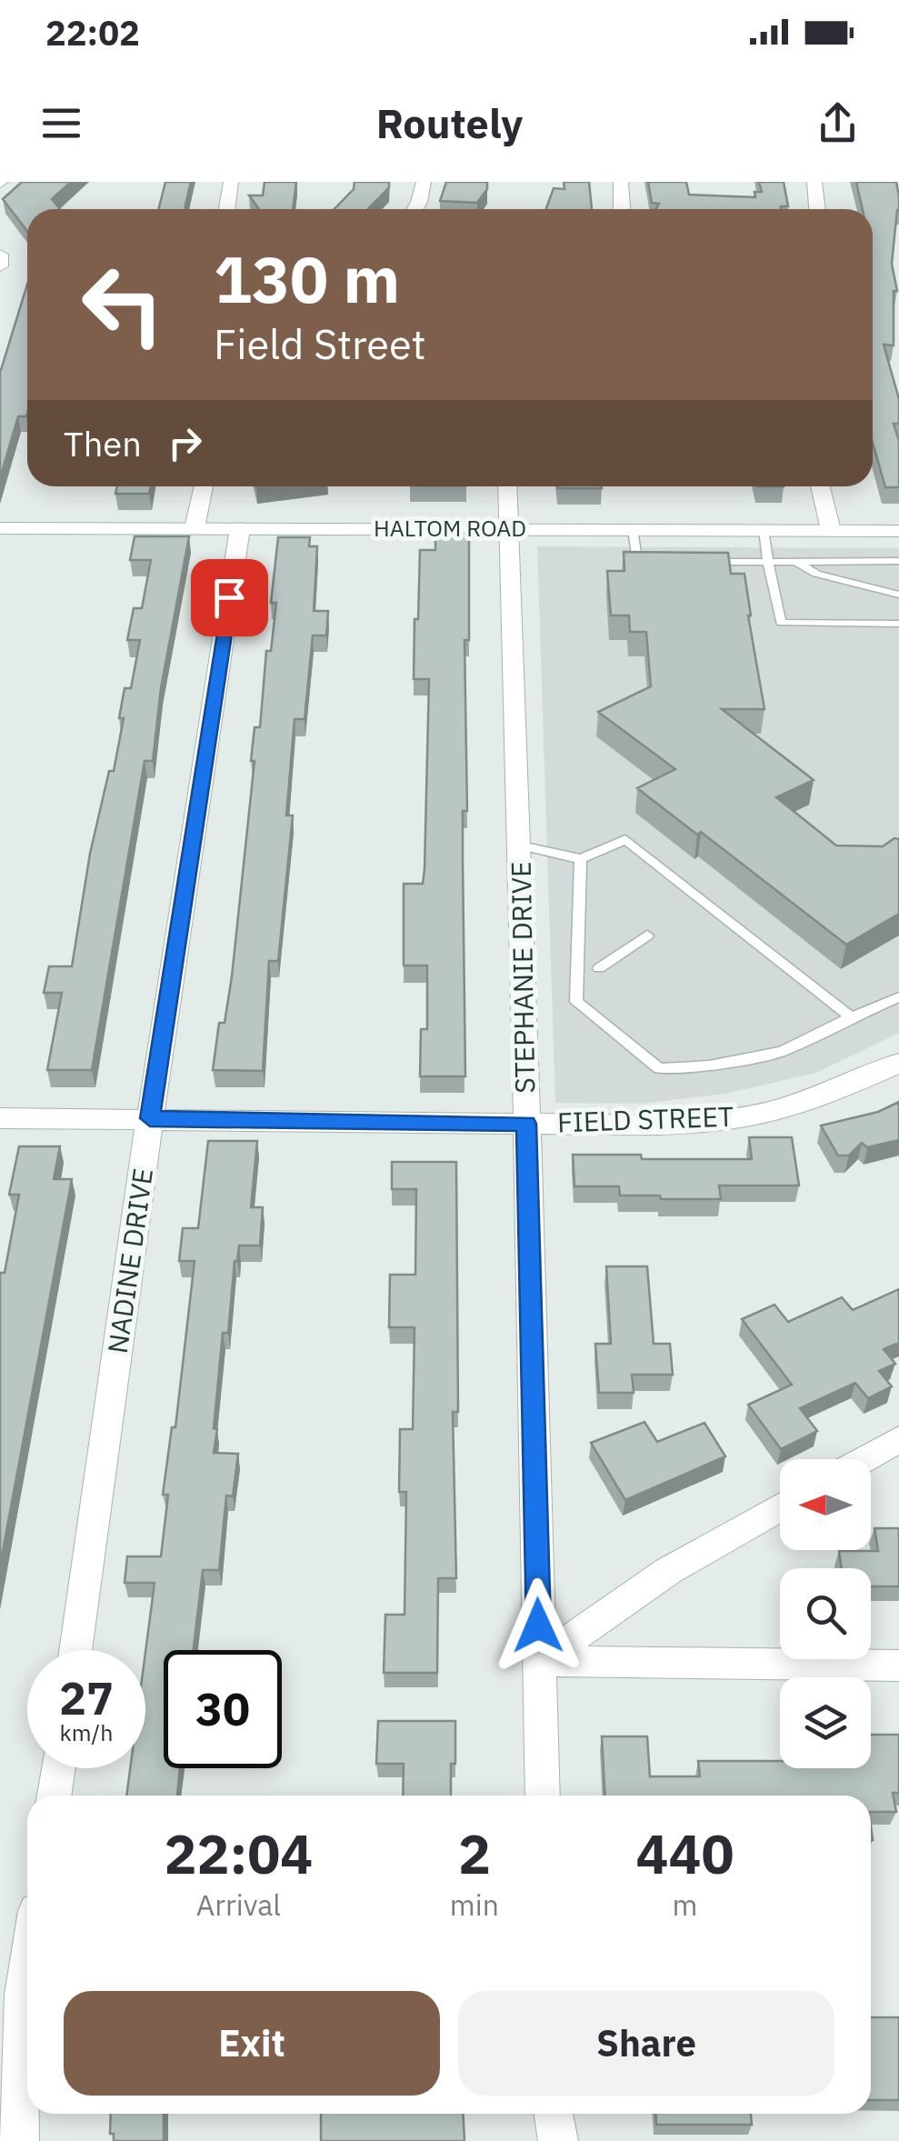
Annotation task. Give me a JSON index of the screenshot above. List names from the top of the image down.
{
  "streets": {
    "street": [
      "HALTOM ROAD",
      "STEPHANIE DRIVE",
      "FIELD STREET",
      "NADINE DRIVE"
    ]
  },
  "crossings": [
    ["HALTOM ROAD", "STEPHANIE DRIVE"],
    ["HALTOM ROAD", "NADINE DRIVE"],
    ["STEPHANIE DRIVE", "FIELD STREET"],
    ["FIELD STREET", "NADINE DRIVE"]
  ],
  "north": "left",
  "page": {
    "status": "22:02",
    "header": "Routely",
    "turn": ["130 m", "Field Street"],
    "then": "Then",
    "speed": "27 km/h",
    "limit": "30",
    "eta": [
      "22:04",
      "Arrival",
      "2",
      "min",
      "440",
      "m"
    ],
    "buttons": ["Exit", "Share"]
  }
}
